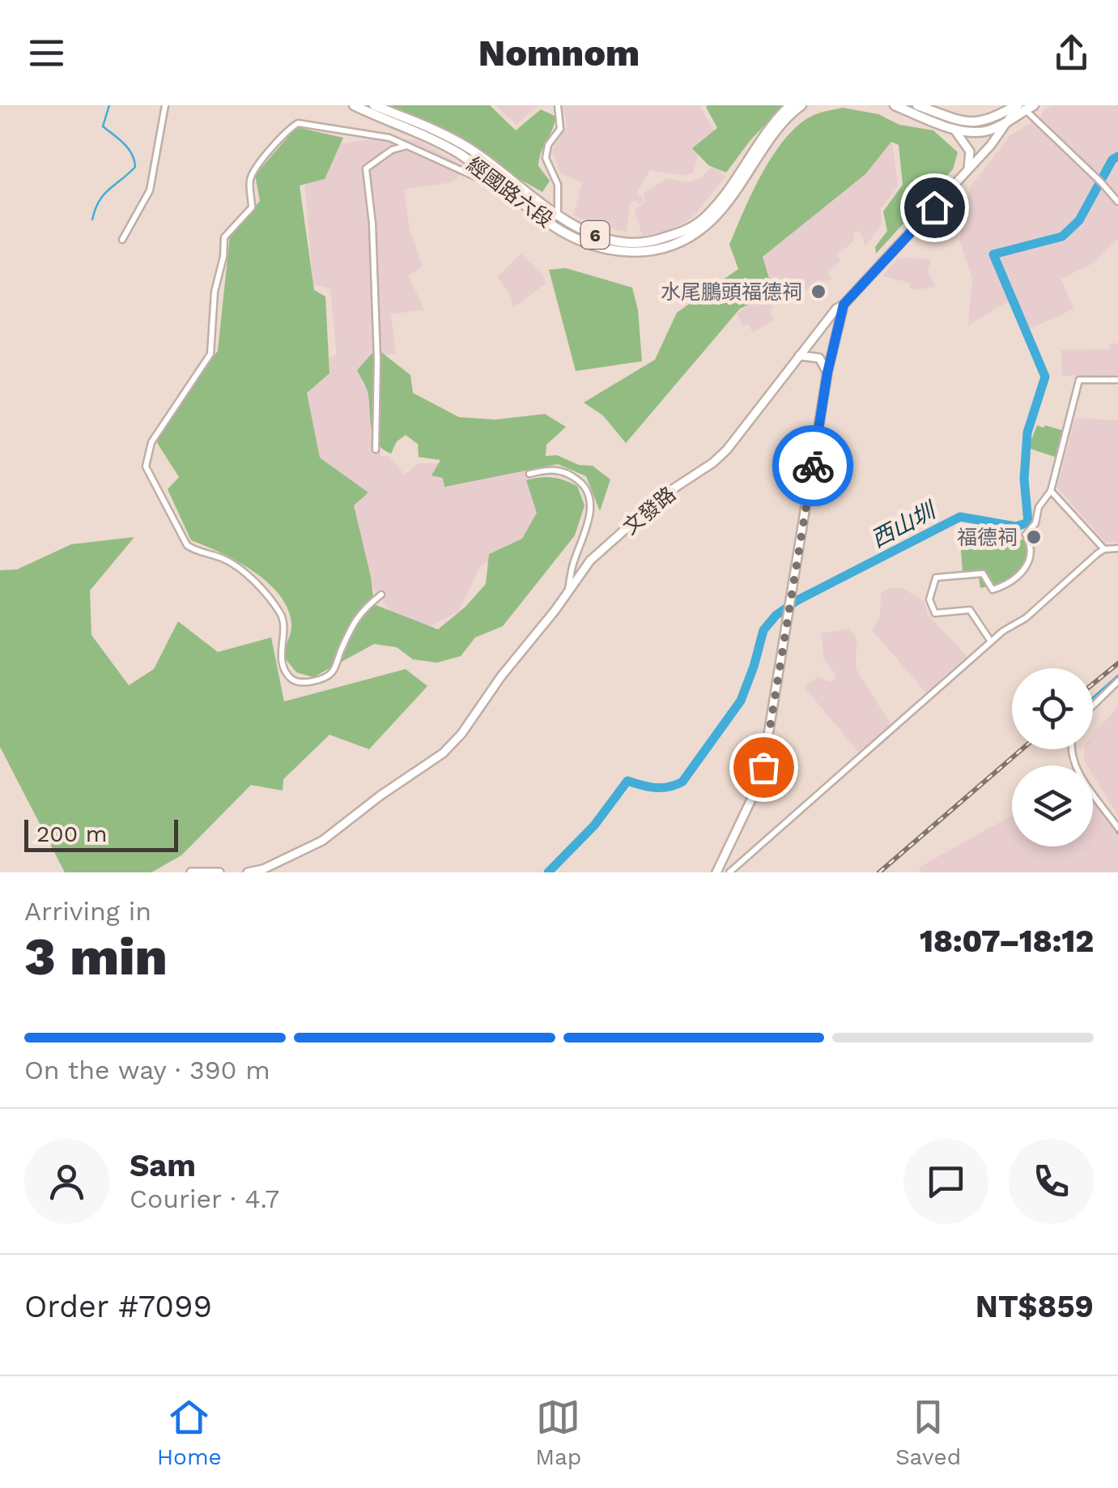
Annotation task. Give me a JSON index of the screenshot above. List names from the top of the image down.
{
  "streets": {
    "main road": ["經國路六段", "6"],
    "street": ["文發路"]
  },
  "water": ["西山圳"],
  "places": ["水尾鵬頭福德祠", "福德祠"],
  "scale_bar": "200 m",
  "page": {
    "header": "Nomnom",
    "scale": "200 m",
    "heading": ["3 min", "Arriving in", "18:07–18:12"],
    "panel": [
      "Sam",
      "Courier · 4.7",
      "Order #7099",
      "NT$859"
    ],
    "bar": "On the way · 390 m",
    "tabs": ["Home", "Map", "Saved"]
  }
}
